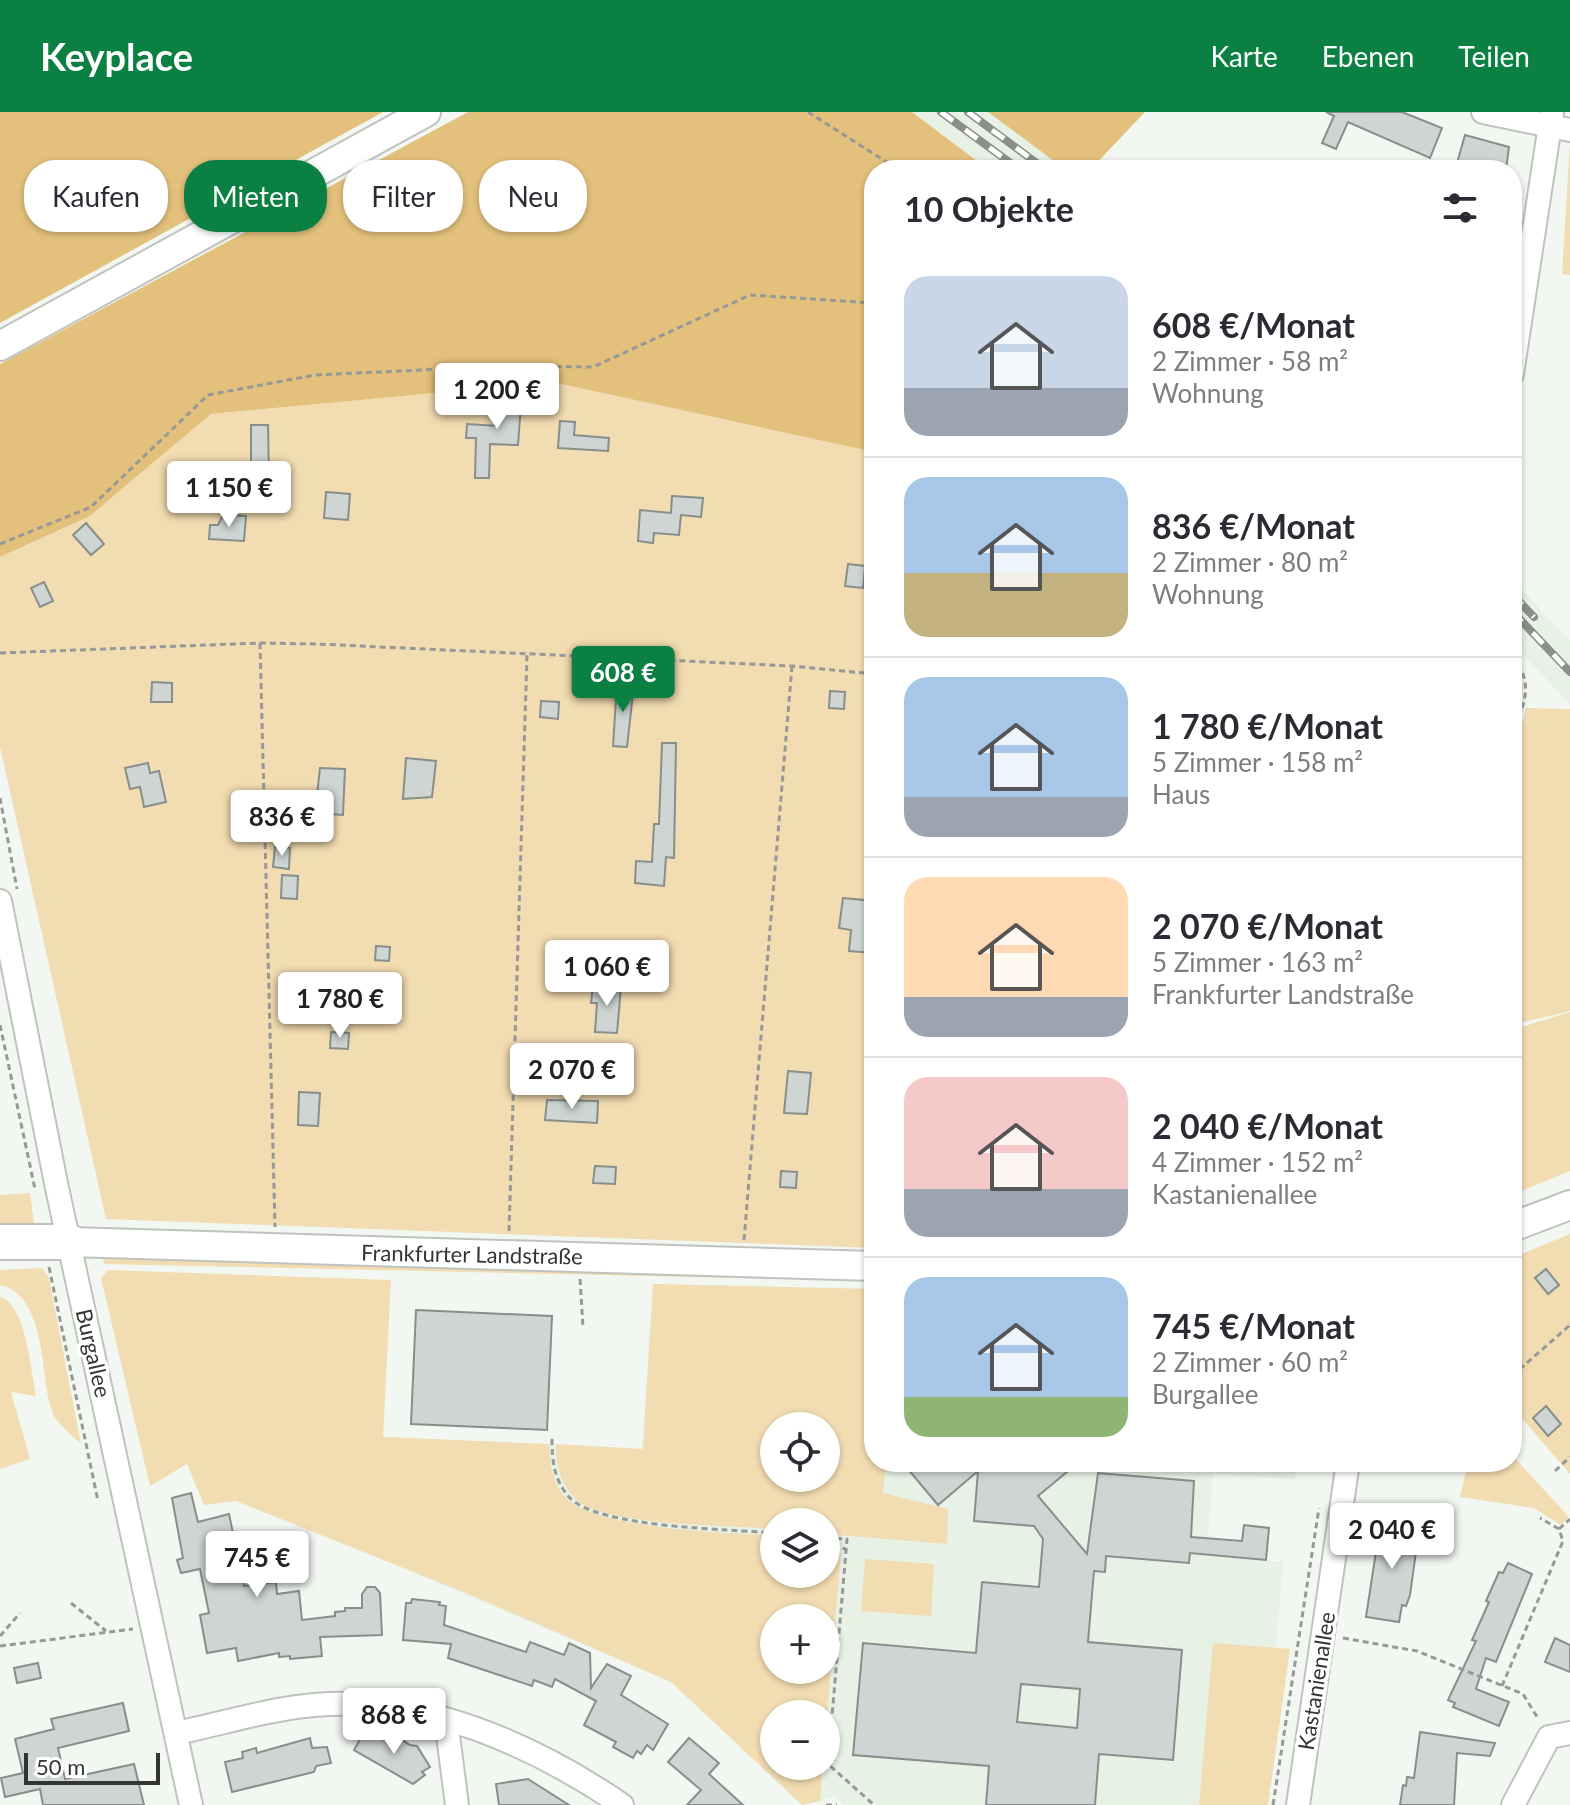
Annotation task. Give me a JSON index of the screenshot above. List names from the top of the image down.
{
  "streets": {
    "main road": ["Frankfurter Landstraße"],
    "street": ["Burgallee", "Kastanienallee"]
  },
  "crossings": [
    ["Frankfurter Landstraße", "Burgallee"]
  ],
  "scale_bar": "50 m",
  "page": {
    "header": "Keyplace",
    "nav": ["Karte", "Ebenen", "Teilen"],
    "chip": [
      "Kaufen",
      "Mieten",
      "Filter",
      "Neu"
    ],
    "heading": "10 Objekte",
    "list": [
      {
        "name": "608 €/Monat",
        "note": "2 Zimmer · 58 m² · Wohnung"
      },
      {
        "name": "836 €/Monat",
        "note": "2 Zimmer · 80 m² · Wohnung"
      },
      {
        "name": "1 780 €/Monat",
        "note": "5 Zimmer · 158 m² · Haus"
      },
      {
        "name": "2 070 €/Monat",
        "note": "5 Zimmer · 163 m² · Frankfurter Landstraße"
      },
      {
        "name": "2 040 €/Monat",
        "note": "4 Zimmer · 152 m² · Kastanienallee"
      },
      {
        "name": "745 €/Monat",
        "note": "2 Zimmer · 60 m² · Burgallee"
      }
    ],
    "price": [
      "1 200 €",
      "1 150 €",
      "608 €",
      "836 €",
      "1 060 €",
      "1 780 €",
      "2 070 €",
      "2 040 €",
      "745 €",
      "868 €"
    ],
    "map_buttons": ["+", "−"],
    "scale": "50 m"
  }
}
